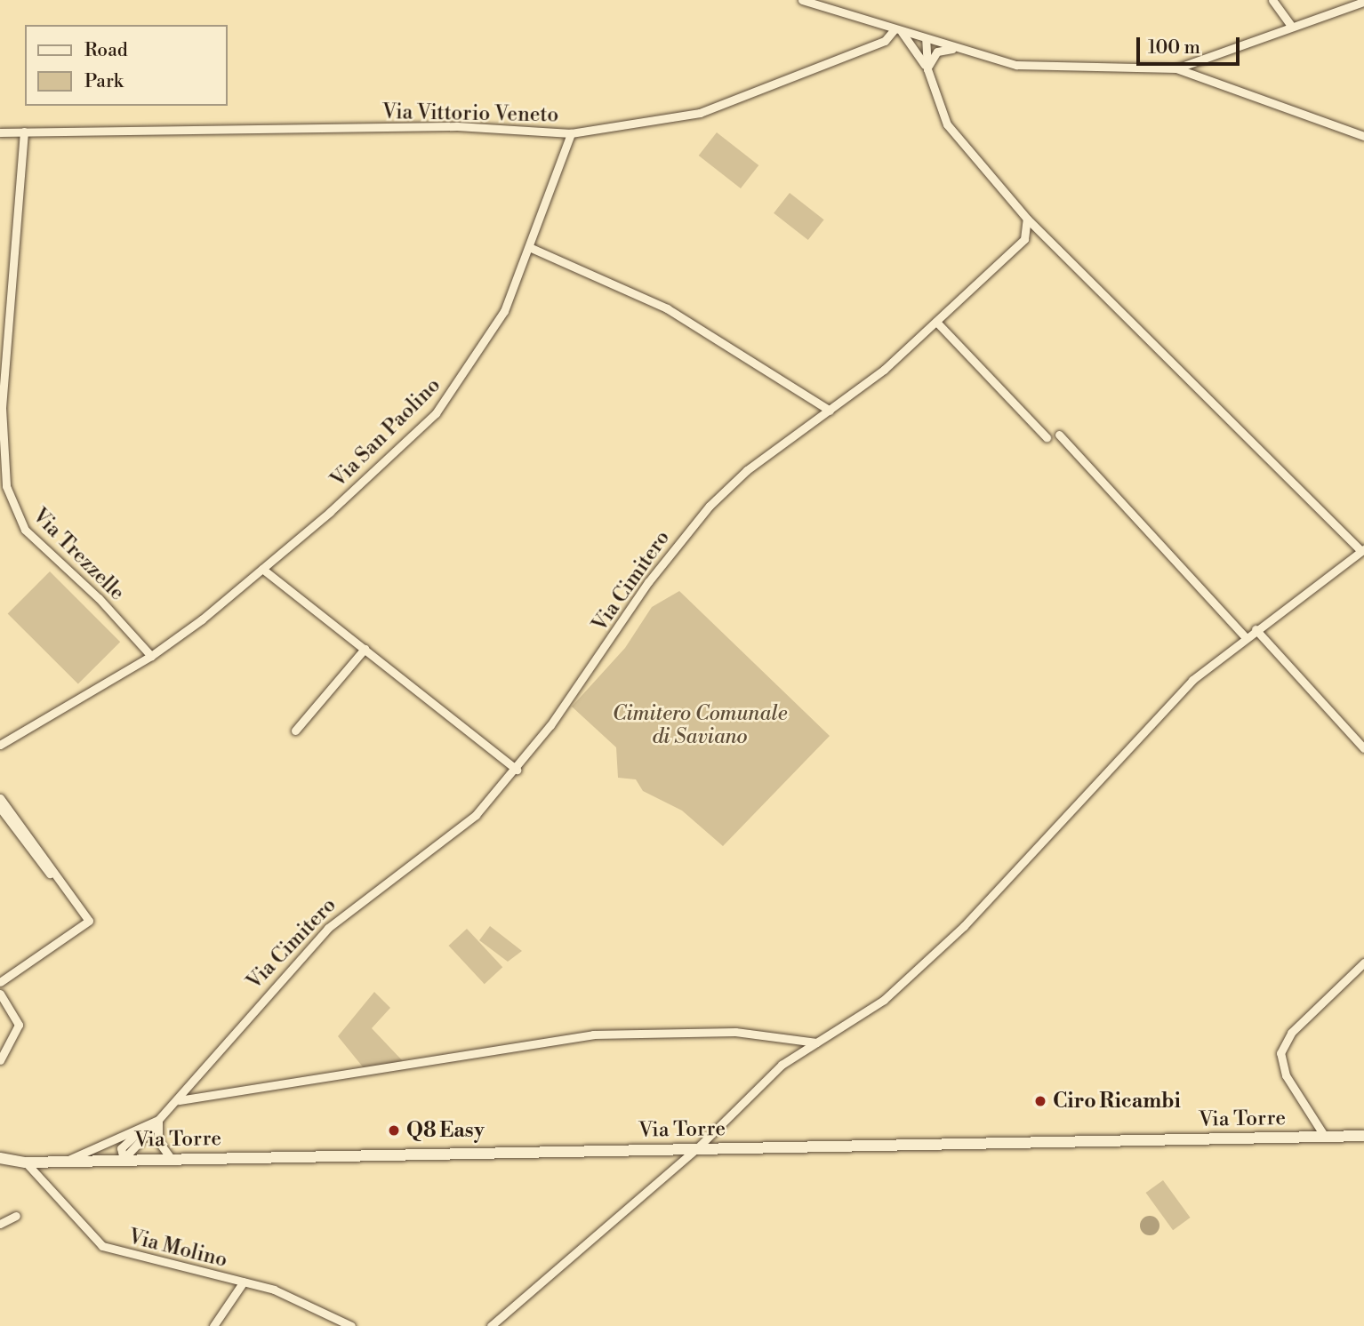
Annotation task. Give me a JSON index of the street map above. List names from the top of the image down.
{
  "streets": {
    "main road": ["Via Torre"],
    "street": [
      "Via Vittorio Veneto",
      "Via San Paolino",
      "Via Trezzelle",
      "Via Cimitero",
      "Via Molino"
    ]
  },
  "crossings": [
    ["Via Vittorio Veneto", "Via San Paolino"],
    ["Via Vittorio Veneto", "Via Trezzelle"],
    ["Via San Paolino", "Via Trezzelle"],
    ["Via Cimitero", "Via Torre"],
    ["Via Torre", "Via Molino"]
  ],
  "parks": ["Cimitero Comunale di Saviano"],
  "places": ["Ciro Ricambi", "Q8 Easy"],
  "legend": ["Road", "Park"],
  "scale_bar": "100 m"
}
